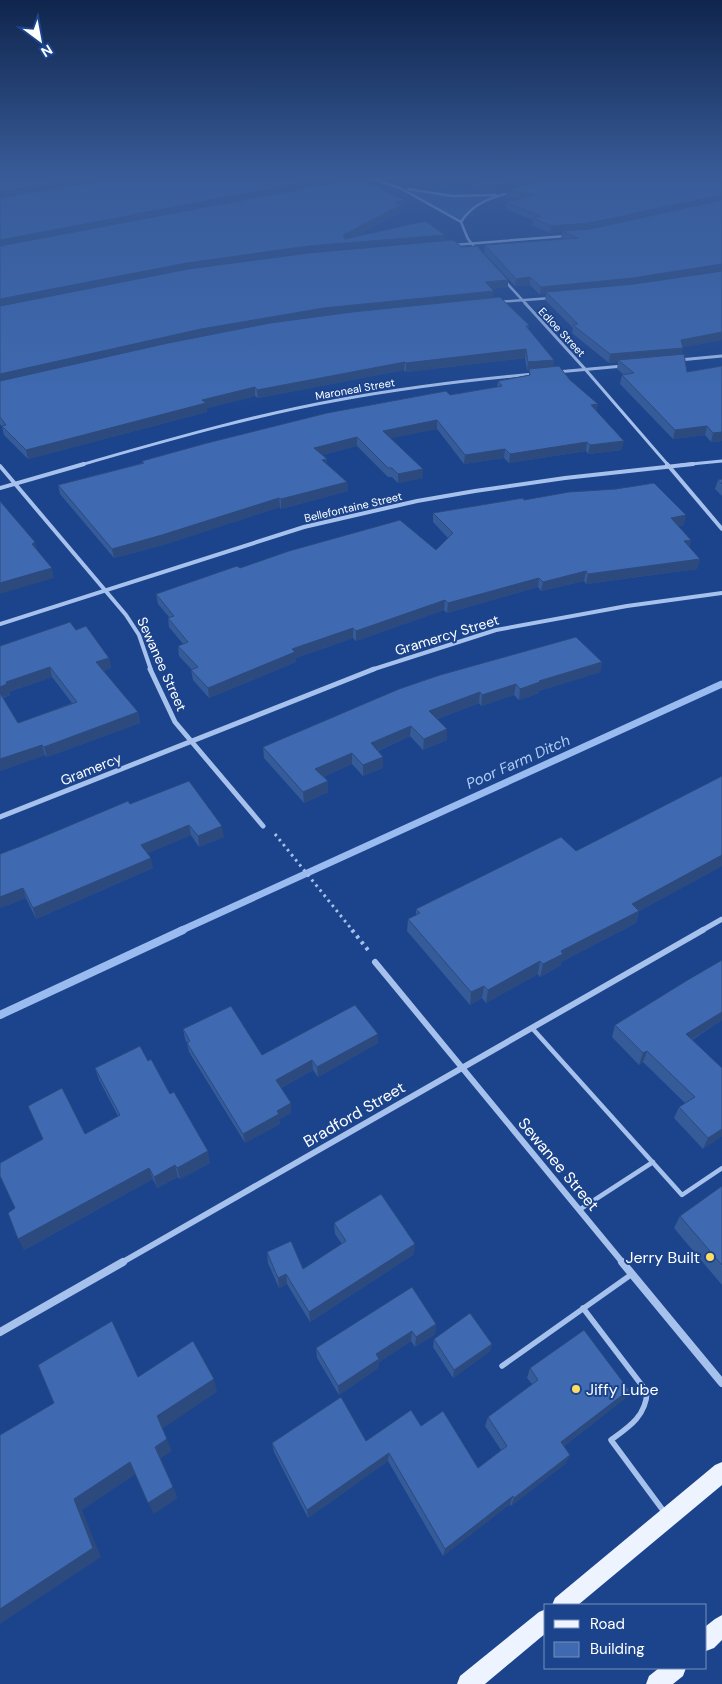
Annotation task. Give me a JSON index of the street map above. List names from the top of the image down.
{
  "streets": {
    "street": [
      "Edloe Street",
      "Maroneal Street",
      "Bellefontaine Street",
      "Gramercy Street",
      "Sewanee Street",
      "Gramercy",
      "Bradford Street"
    ]
  },
  "crossings": [
    ["Edloe Street", "Bellefontaine Street"],
    ["Maroneal Street", "Sewanee Street"],
    ["Bellefontaine Street", "Sewanee Street"],
    ["Gramercy Street", "Sewanee Street"],
    ["Gramercy Street", "Gramercy"],
    ["Sewanee Street", "Gramercy"],
    ["Sewanee Street", "Bradford Street"]
  ],
  "water": ["Poor Farm Ditch"],
  "places": ["Jerry Built", "Jiffy Lube"],
  "legend": ["Road", "Building"],
  "north": "bottom right"
}
